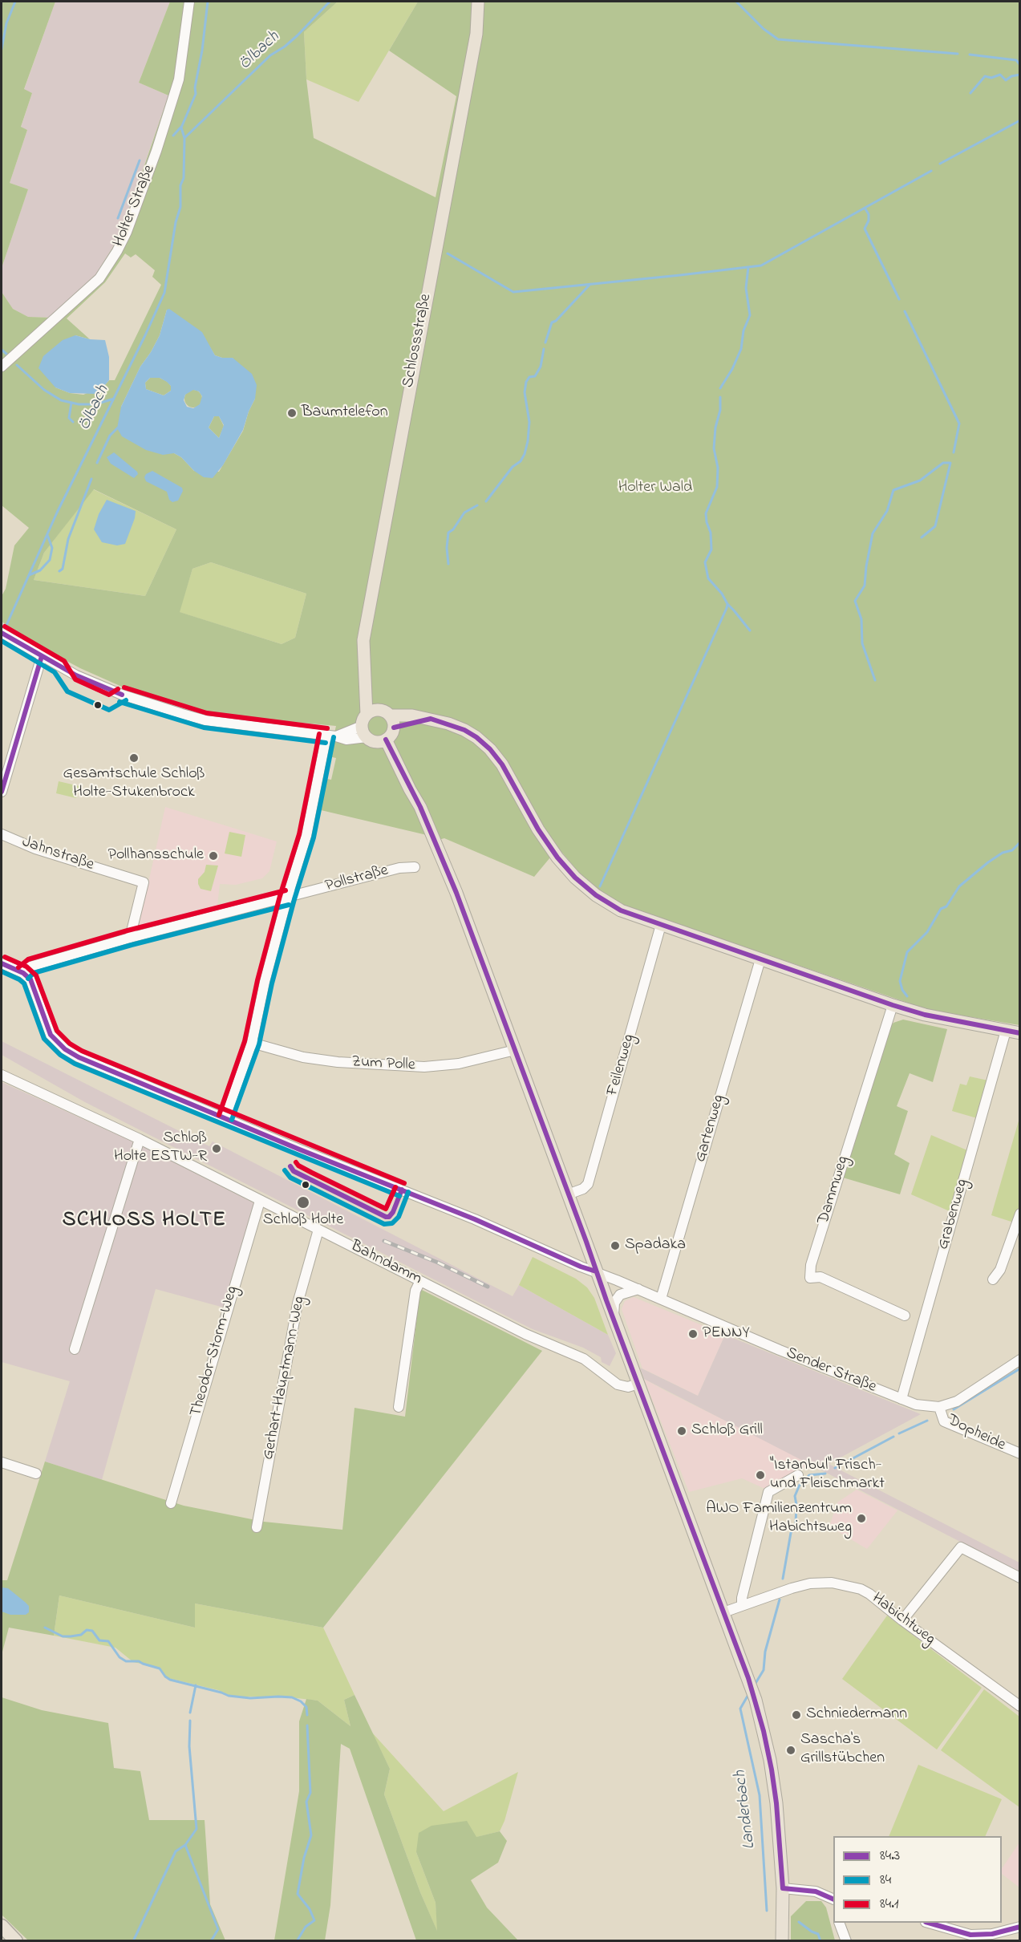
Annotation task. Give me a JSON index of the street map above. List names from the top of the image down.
{
  "streets": {
    "main road": ["Schlossstraße"],
    "street": [
      "Holter Straße",
      "Jahnstraße",
      "Pollstraße",
      "Zum Polle",
      "Feilenweg",
      "Gartenweg",
      "Dammweg",
      "Grabenweg",
      "Bahndamm",
      "Theodor-Storm-Weg",
      "Sender Straße",
      "Gerhart-Hauptmann-Weg",
      "Dopheide",
      "Habichtweg"
    ]
  },
  "crossings": [
    ["Jahnstraße", "Pollstraße"],
    ["Pollstraße", "Sender Straße"],
    ["Gartenweg", "Sender Straße"],
    ["Grabenweg", "Sender Straße"],
    ["Bahndamm", "Theodor-Storm-Weg"],
    ["Bahndamm", "Gerhart-Hauptmann-Weg"],
    ["Sender Straße", "Dopheide"]
  ],
  "districts": ["SCHLOSS HOLTE"],
  "water": ["Ölbach", "Landerbach"],
  "parks": ["Holter Wald"],
  "places": [
    "Baumtelefon",
    "Gesamtschule Schloß Holte-Stukenbrock",
    "Pollhansschule",
    "Schloß Holte ESTW-R",
    "Schloß Holte",
    "Spadaka",
    "PENNY",
    "Schloß Grill",
    "\"Istanbul\" Frisch- und Fleischmarkt",
    "AWO Familienzentrum Habichtsweg",
    "Schniedermann",
    "Sascha's Grillstübchen"
  ],
  "lines": ["transit line 84.1", "transit line 84.3", "transit line 84"],
  "legend": ["84.3", "84", "84.1"]
}
